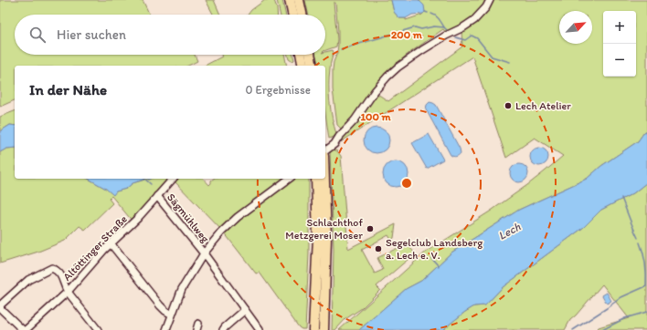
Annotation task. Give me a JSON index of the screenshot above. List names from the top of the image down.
{
  "streets": {
    "street": ["Sägmühlweg", "Altöttinger Straße"]
  },
  "crossings": [
    ["Sägmühlweg", "Altöttinger Straße"]
  ],
  "water": ["Lech"],
  "places": ["Lech Atelier", "Schlachthof Metzgerei Moser", "Segelclub Landsberg a. Lech e. V."],
  "north": "top right",
  "page": {
    "map_buttons": ["+", "−"],
    "search": "Hier suchen",
    "heading": ["In der Nähe", "0 Ergebnisse"]
  },
  "rings": ["200 m", "100 m"]
}
